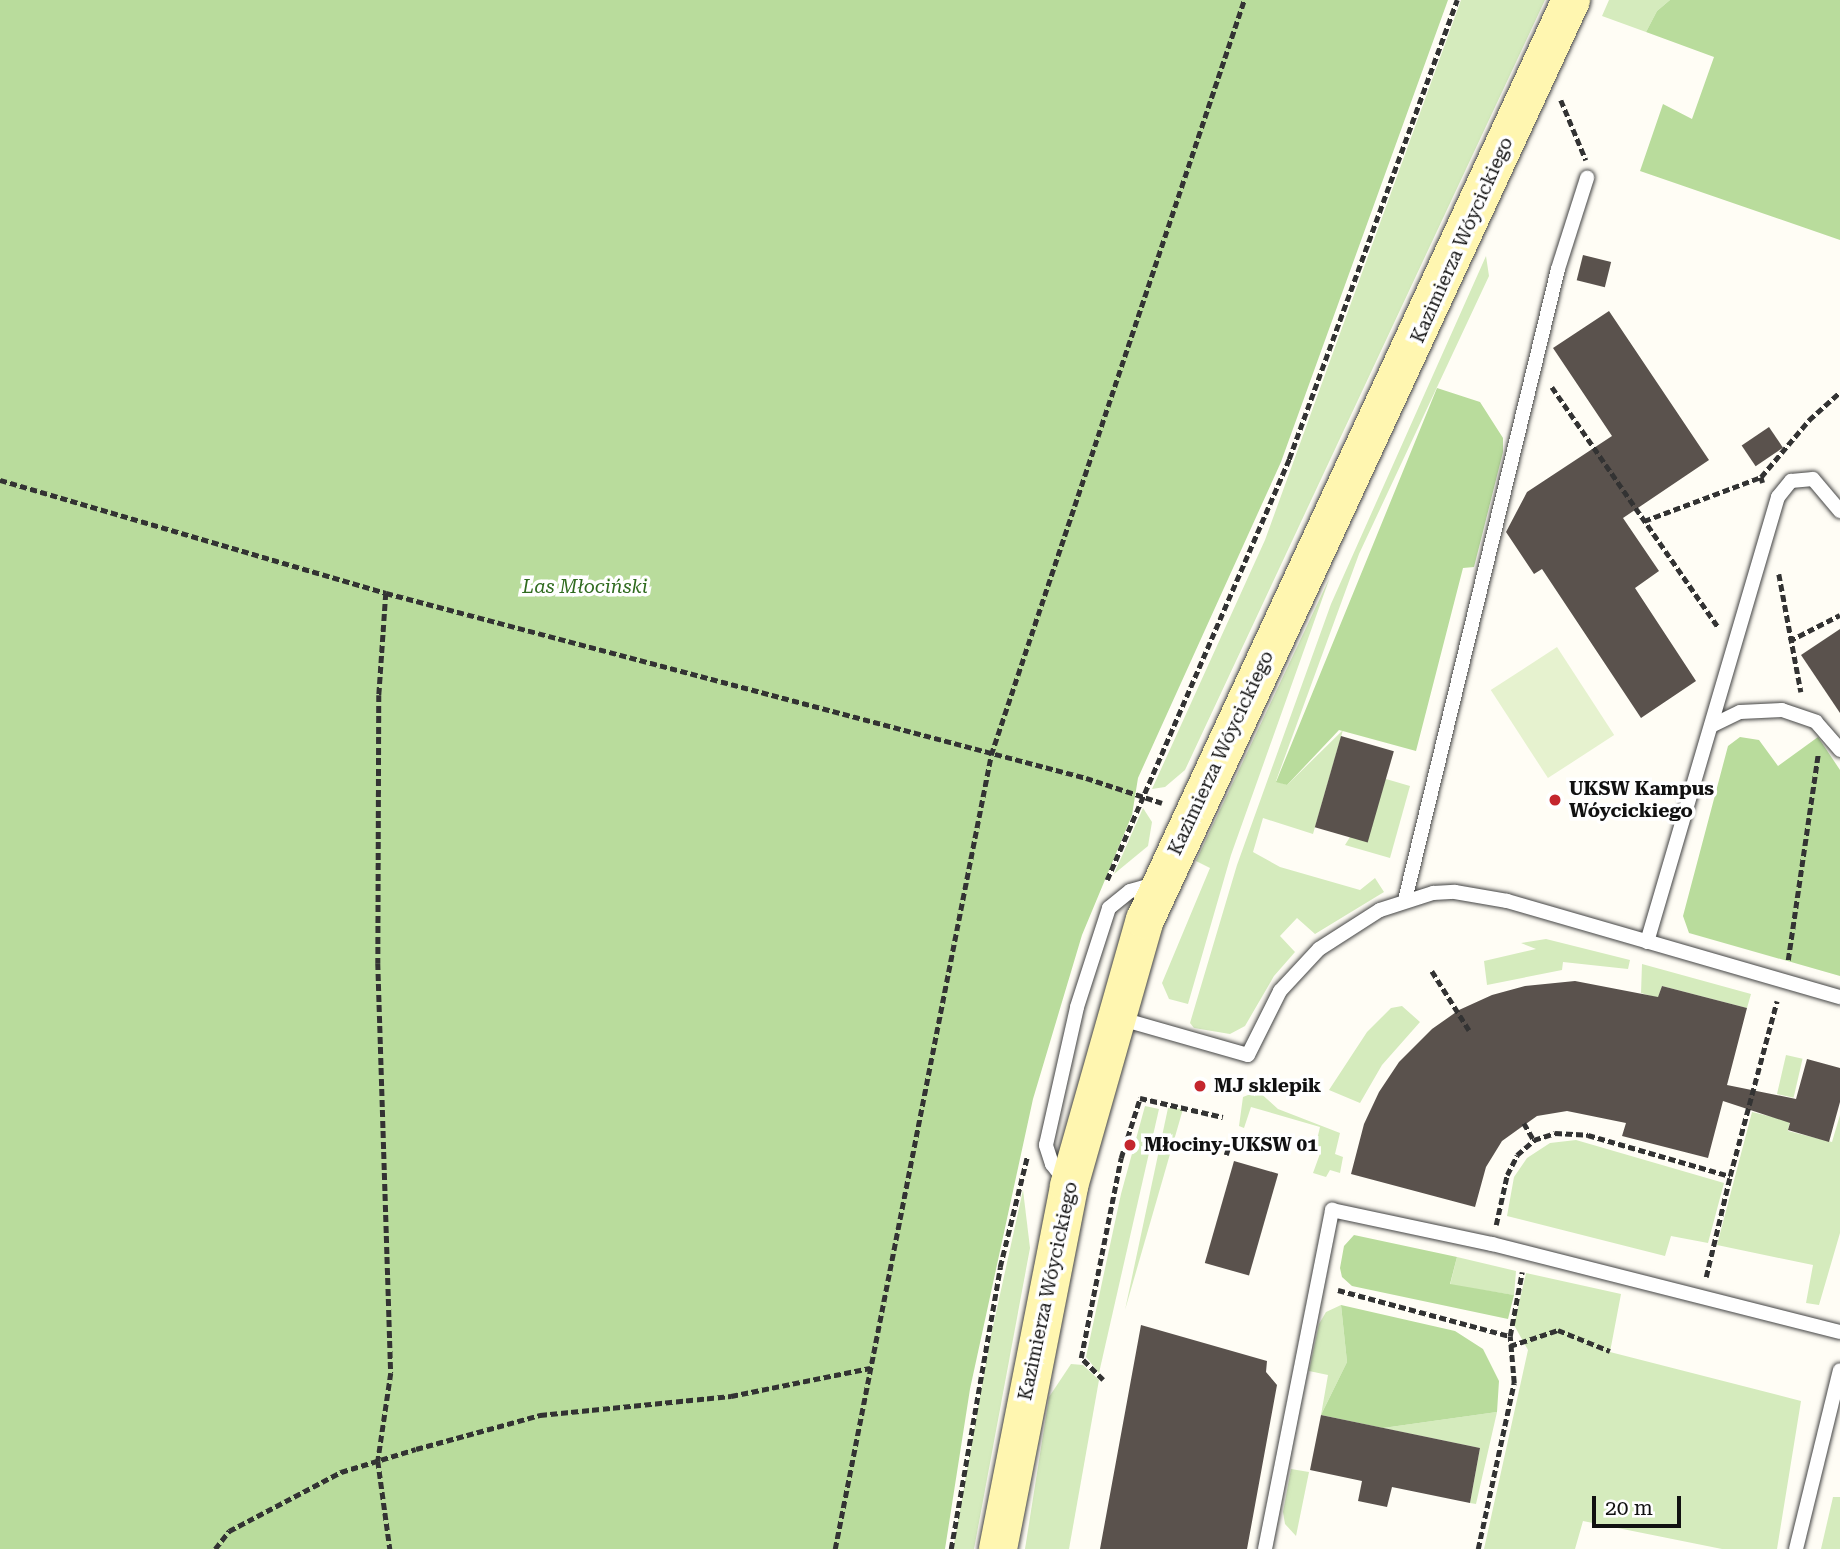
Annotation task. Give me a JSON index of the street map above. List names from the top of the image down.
{
  "streets": {
    "street": ["Kazimierza Wóycickiego"]
  },
  "parks": ["Las Młociński"],
  "places": ["UKSW Kampus Wóycickiego", "MJ sklepik", "Młociny-UKSW 01"],
  "scale_bar": "20 m"
}
